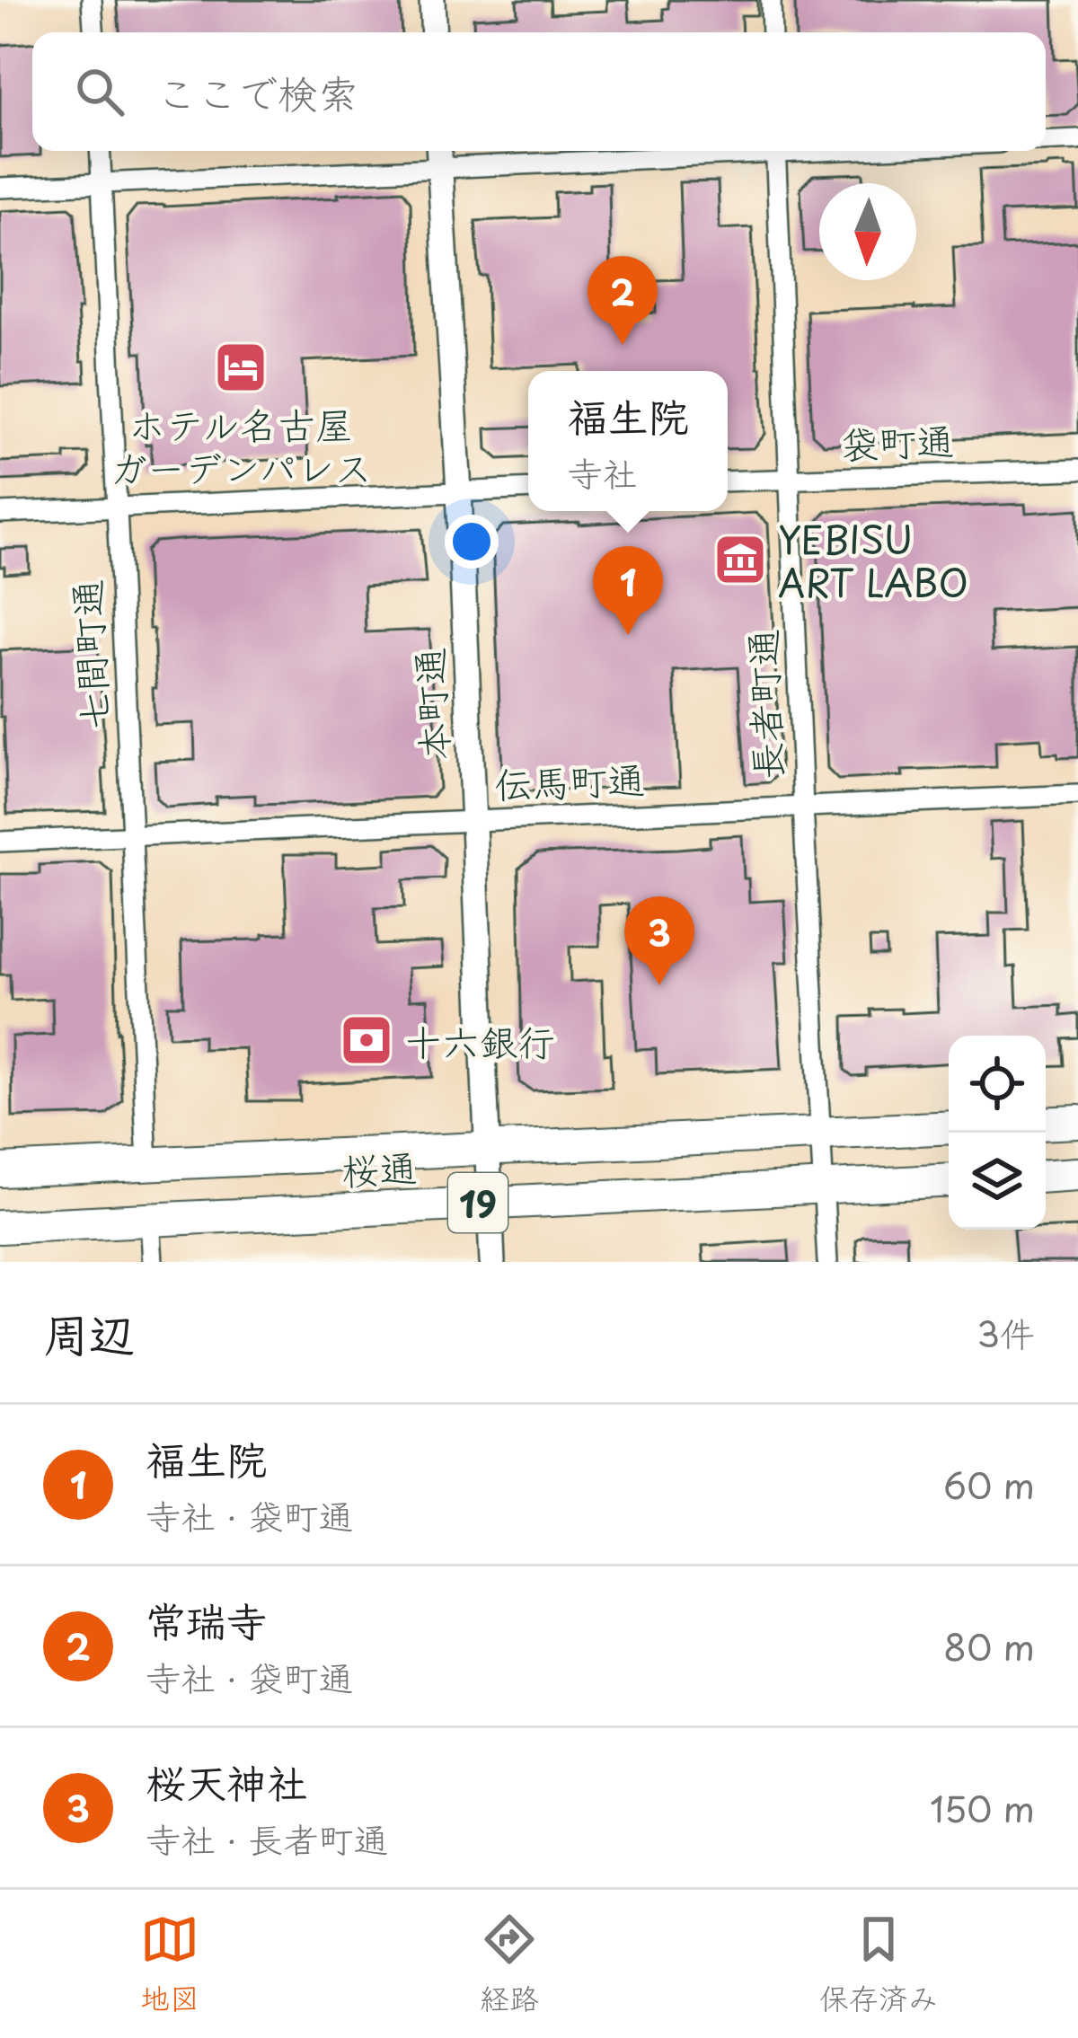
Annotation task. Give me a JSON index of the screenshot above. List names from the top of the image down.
{
  "streets": {
    "highway": ["桜通", "19"],
    "street": [
      "袋町通",
      "七間町通",
      "本町通",
      "長者町通",
      "伝馬町通"
    ]
  },
  "crossings": [
    ["袋町通", "長者町通"],
    ["七間町通", "伝馬町通"],
    ["七間町通", "桜通"],
    ["本町通", "伝馬町通"],
    ["本町通", "桜通"],
    ["長者町通", "伝馬町通"],
    ["長者町通", "桜通"]
  ],
  "places": {
    "hotel": ["ホテル名古屋 ガーデンパレス"],
    "museum": ["YEBISU ART LABO"],
    "bank": ["十六銀行"]
  },
  "north": "bottom",
  "page": {
    "search": "ここで検索",
    "pins": ["2", "1", "3"],
    "popup": ["福生院", "寺社"],
    "heading": ["周辺", "3件"],
    "list": [
      {
        "mark": "1",
        "name": "福生院",
        "note": "寺社 · 袋町通",
        "value": "60 m"
      },
      {
        "mark": "2",
        "name": "常瑞寺",
        "note": "寺社 · 袋町通",
        "value": "80 m"
      },
      {
        "mark": "3",
        "name": "桜天神社",
        "note": "寺社 · 長者町通",
        "value": "150 m"
      }
    ],
    "nav": ["地図", "経路", "保存済み"]
  }
}
